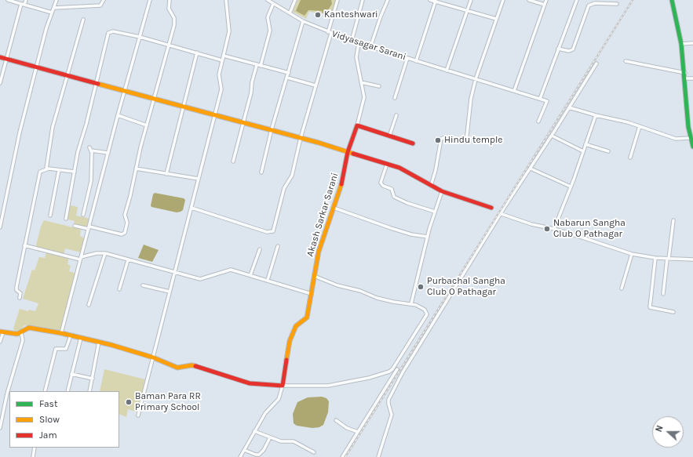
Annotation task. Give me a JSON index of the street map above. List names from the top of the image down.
{
  "streets": {
    "street": ["Vidyasagar Sarani", "Akash Sarkar Sarani"]
  },
  "places": [
    "Kanteshwari",
    "Hindu temple",
    "Nabarun Sangha Club O Pathagar",
    "Purbachal Sangha Club O Pathagar",
    "Baman Para RR Primary School"
  ],
  "legend": ["Fast", "Slow", "Jam"],
  "north": "left"
}
